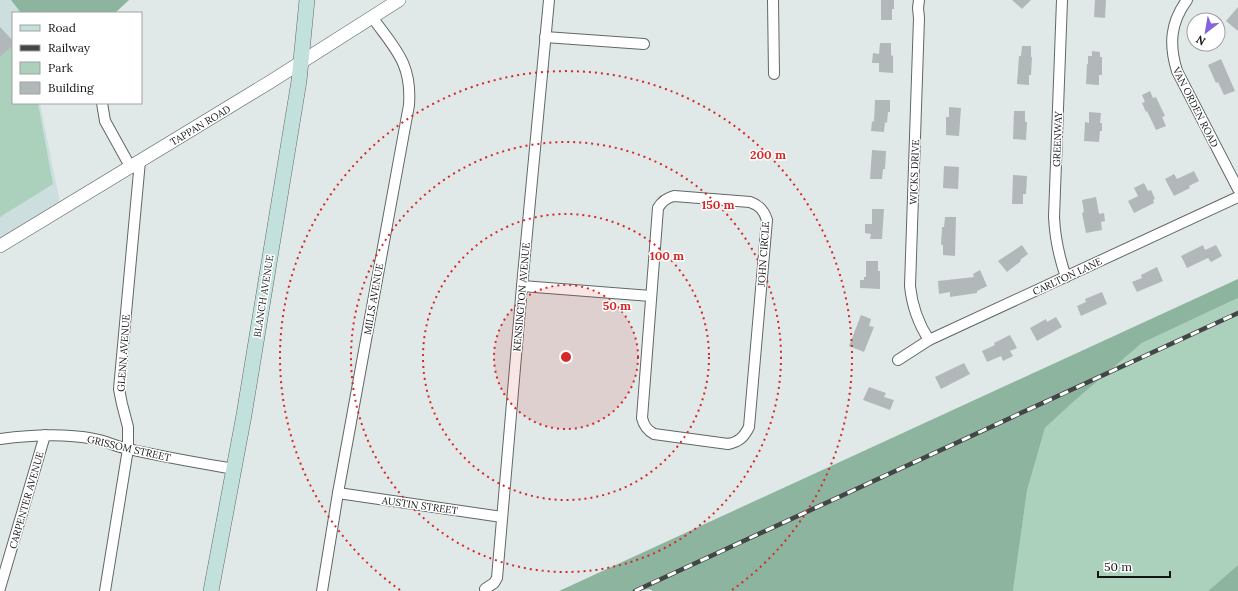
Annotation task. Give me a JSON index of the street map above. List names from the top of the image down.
{
  "streets": {
    "main road": ["BLANCH AVENUE"],
    "street": [
      "VAN ORDEN ROAD",
      "TAPPAN ROAD",
      "GREENWAY",
      "WICKS DRIVE",
      "JOHN CIRCLE",
      "CARLTON LANE",
      "KENSINGTON AVENUE",
      "MILLS AVENUE",
      "GLENN AVENUE",
      "GRISSOM STREET",
      "CARPENTER AVENUE",
      "AUSTIN STREET"
    ]
  },
  "crossings": [
    ["TAPPAN ROAD", "BLANCH AVENUE"],
    ["TAPPAN ROAD", "MILLS AVENUE"],
    ["TAPPAN ROAD", "GLENN AVENUE"],
    ["GREENWAY", "CARLTON LANE"],
    ["WICKS DRIVE", "CARLTON LANE"],
    ["BLANCH AVENUE", "GRISSOM STREET"],
    ["KENSINGTON AVENUE", "AUSTIN STREET"],
    ["MILLS AVENUE", "AUSTIN STREET"],
    ["GLENN AVENUE", "GRISSOM STREET"],
    ["GRISSOM STREET", "CARPENTER AVENUE"]
  ],
  "legend": [
    "Road",
    "Railway",
    "Park",
    "Building"
  ],
  "scale_bar": "50 m",
  "north": "bottom left",
  "rings": [
    "200 m",
    "150 m",
    "100 m",
    "50 m"
  ]
}
